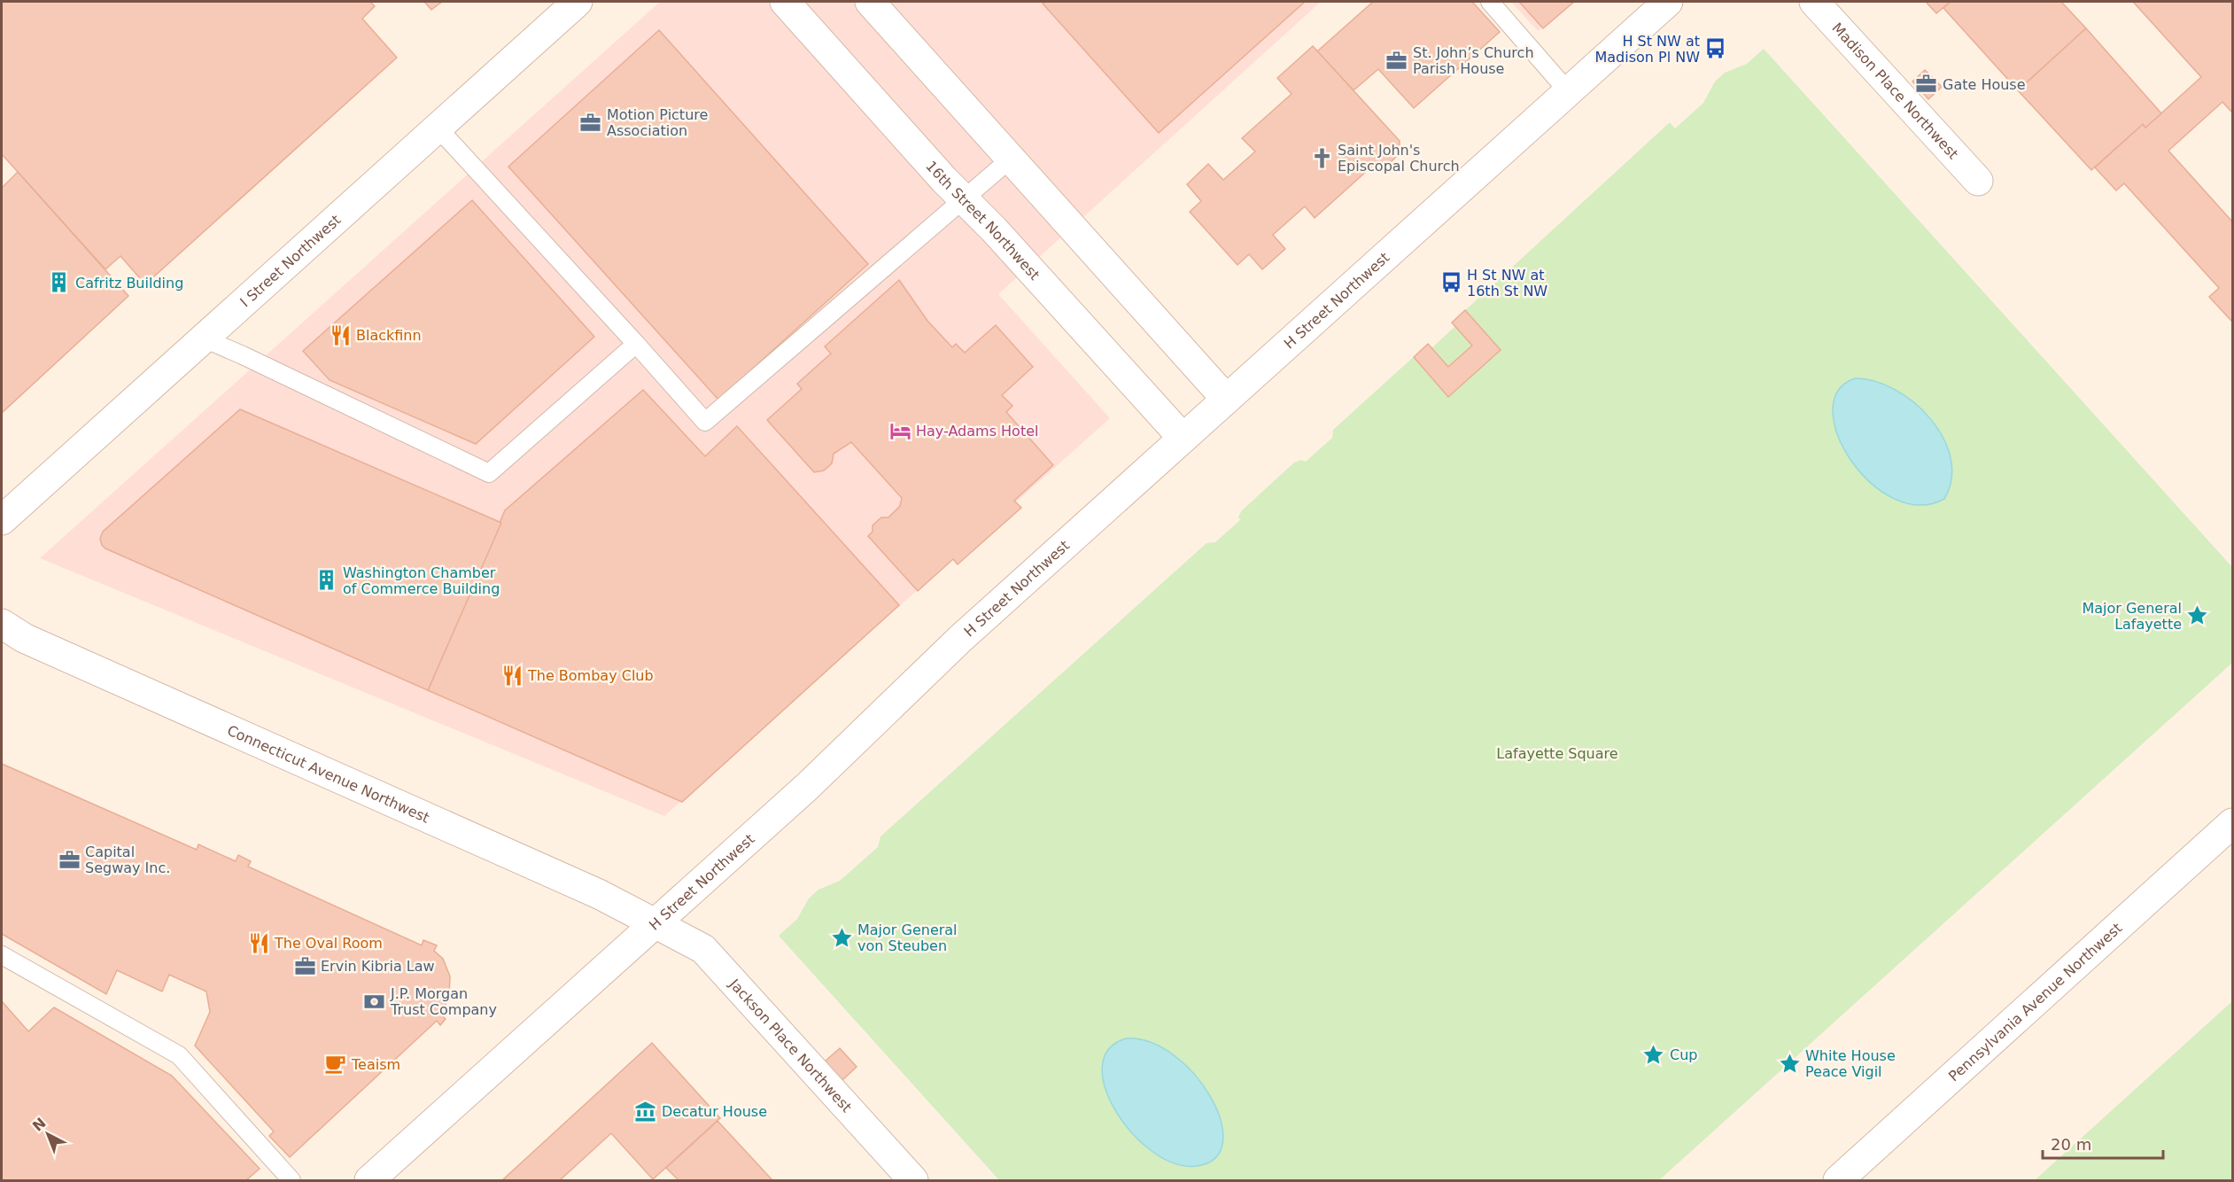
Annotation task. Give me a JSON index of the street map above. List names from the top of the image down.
{
  "streets": {
    "street": [
      "Madison Place Northwest",
      "16th Street Northwest",
      "I Street Northwest",
      "H Street Northwest",
      "Connecticut Avenue Northwest",
      "Pennsylvania Avenue Northwest",
      "Jackson Place Northwest"
    ]
  },
  "crossings": [
    ["16th Street Northwest", "H Street Northwest"],
    ["H Street Northwest", "Connecticut Avenue Northwest"],
    ["H Street Northwest", "Jackson Place Northwest"],
    ["Connecticut Avenue Northwest", "Jackson Place Northwest"]
  ],
  "parks": ["Lafayette Square"],
  "places": {
    "bus stop": ["H St NW at Madison Pl NW", "H St NW at 16th St NW"],
    "office": [
      "St. John’s Church Parish House",
      "Gate House",
      "Motion Picture Association",
      "Capital Segway Inc.",
      "Ervin Kibria Law"
    ],
    "church": ["Saint John's Episcopal Church"],
    "building": ["Cafritz Building", "Washington Chamber of Commerce Building"],
    "restaurant": ["Blackfinn", "The Bombay Club", "The Oval Room"],
    "hotel": ["Hay-Adams Hotel"],
    "place": [
      "Major General Lafayette",
      "Major General von Steuben",
      "Cup",
      "White House Peace Vigil"
    ],
    "bank": ["J.P. Morgan Trust Company"],
    "cafe": ["Teaism"],
    "museum": ["Decatur House"]
  },
  "scale_bar": "20 m",
  "north": "top left"
}
